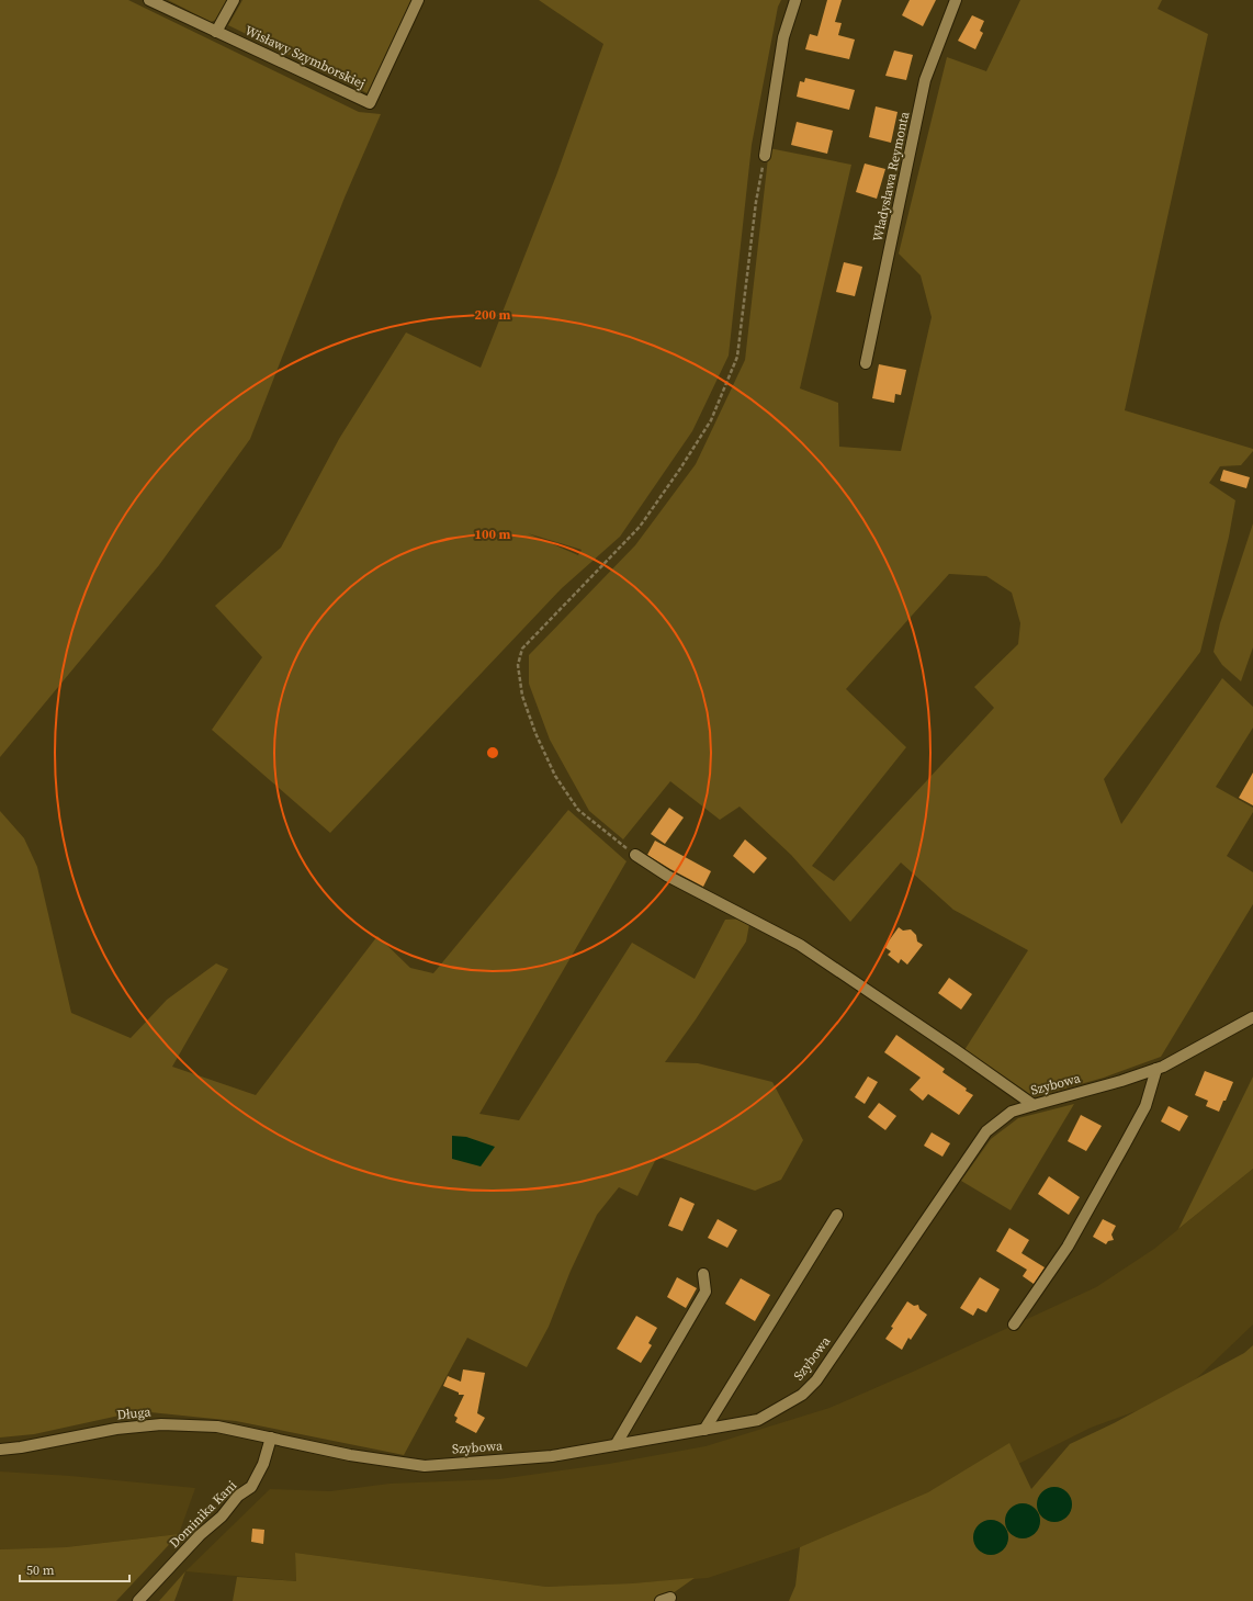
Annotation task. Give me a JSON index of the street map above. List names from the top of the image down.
{
  "streets": {
    "street": [
      "Wisławy Szymborskiej",
      "Władysława Reymonta",
      "Szybowa",
      "Długa",
      "Dominika Kani"
    ]
  },
  "crossings": [
    ["Szybowa", "Długa"],
    ["Szybowa", "Dominika Kani"],
    ["Długa", "Dominika Kani"]
  ],
  "scale_bar": "50 m",
  "rings": ["200 m", "100 m"]
}
